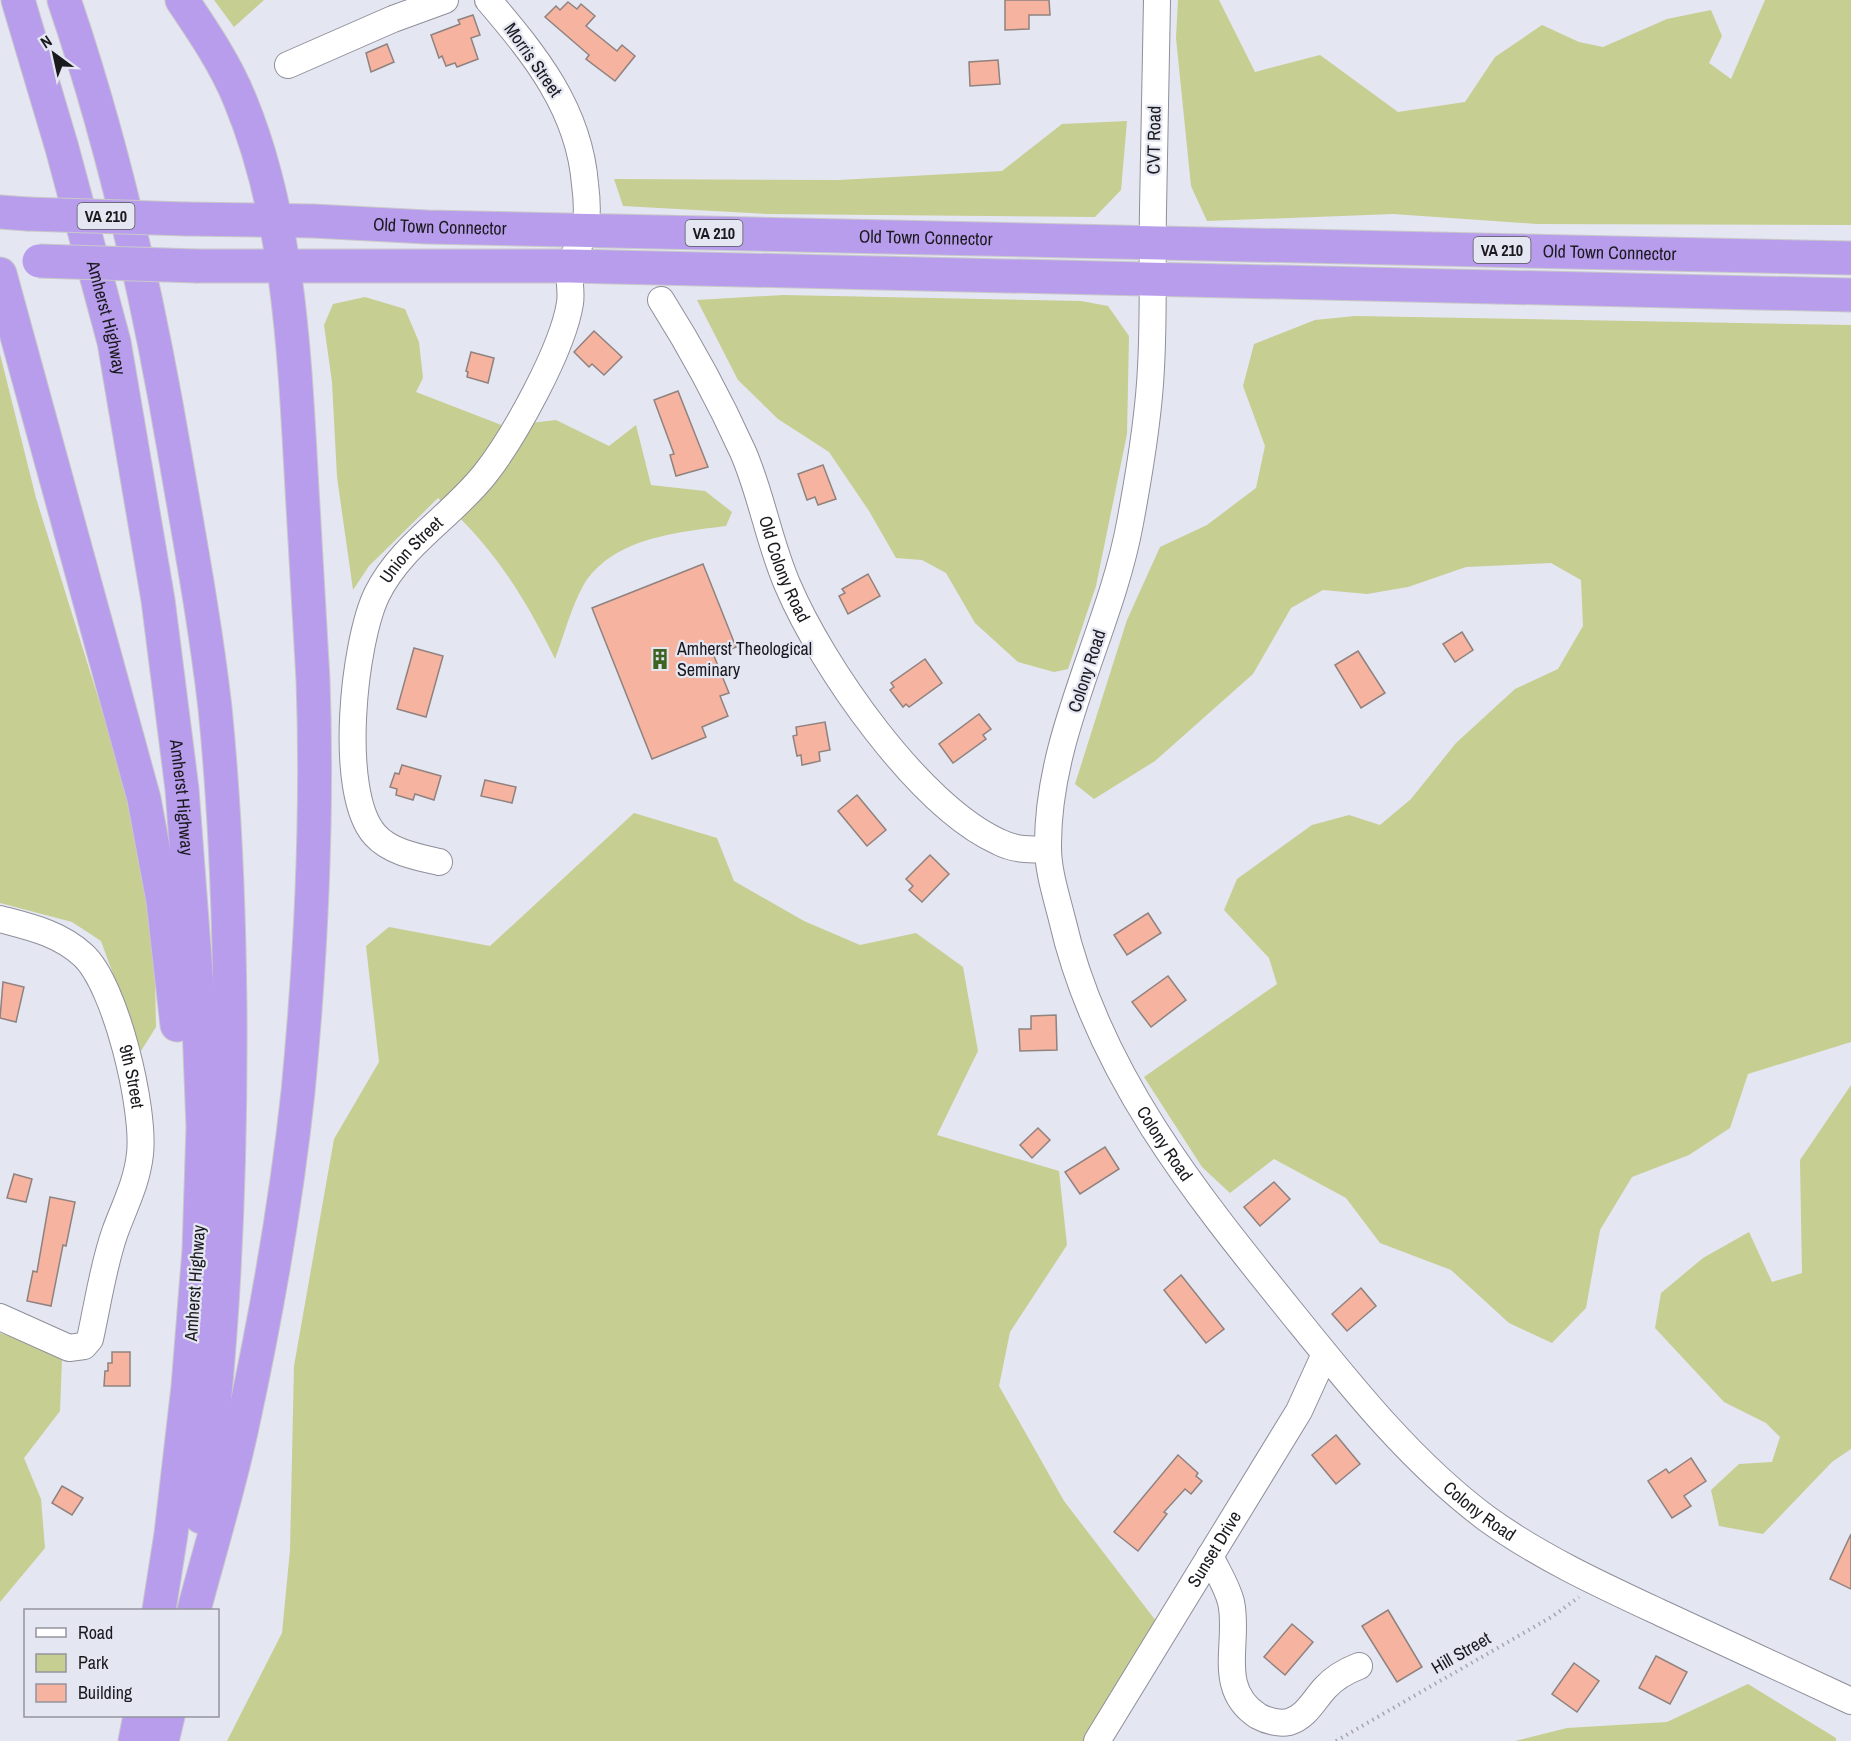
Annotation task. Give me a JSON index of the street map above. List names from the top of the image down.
{
  "streets": {
    "highway": ["VA 210", "Old Town Connector", "Amherst Highway"],
    "street": [
      "Morris Street",
      "CVT Road",
      "Union Street",
      "Old Colony Road",
      "Colony Road",
      "9th Street",
      "Sunset Drive"
    ],
    "path": ["Hill Street"]
  },
  "crossings": [
    ["Morris Street", "Old Town Connector"],
    ["Morris Street", "Union Street"],
    ["CVT Road", "Old Town Connector"],
    ["CVT Road", "Colony Road"],
    ["Old Town Connector", "Union Street"],
    ["Old Town Connector", "Colony Road"],
    ["Old Colony Road", "Colony Road"],
    ["Colony Road", "Sunset Drive"],
    ["Colony Road", "Hill Street"]
  ],
  "places": {
    "building": ["Amherst Theological Seminary"]
  },
  "legend": ["Road", "Park", "Building"],
  "north": "top left"
}
